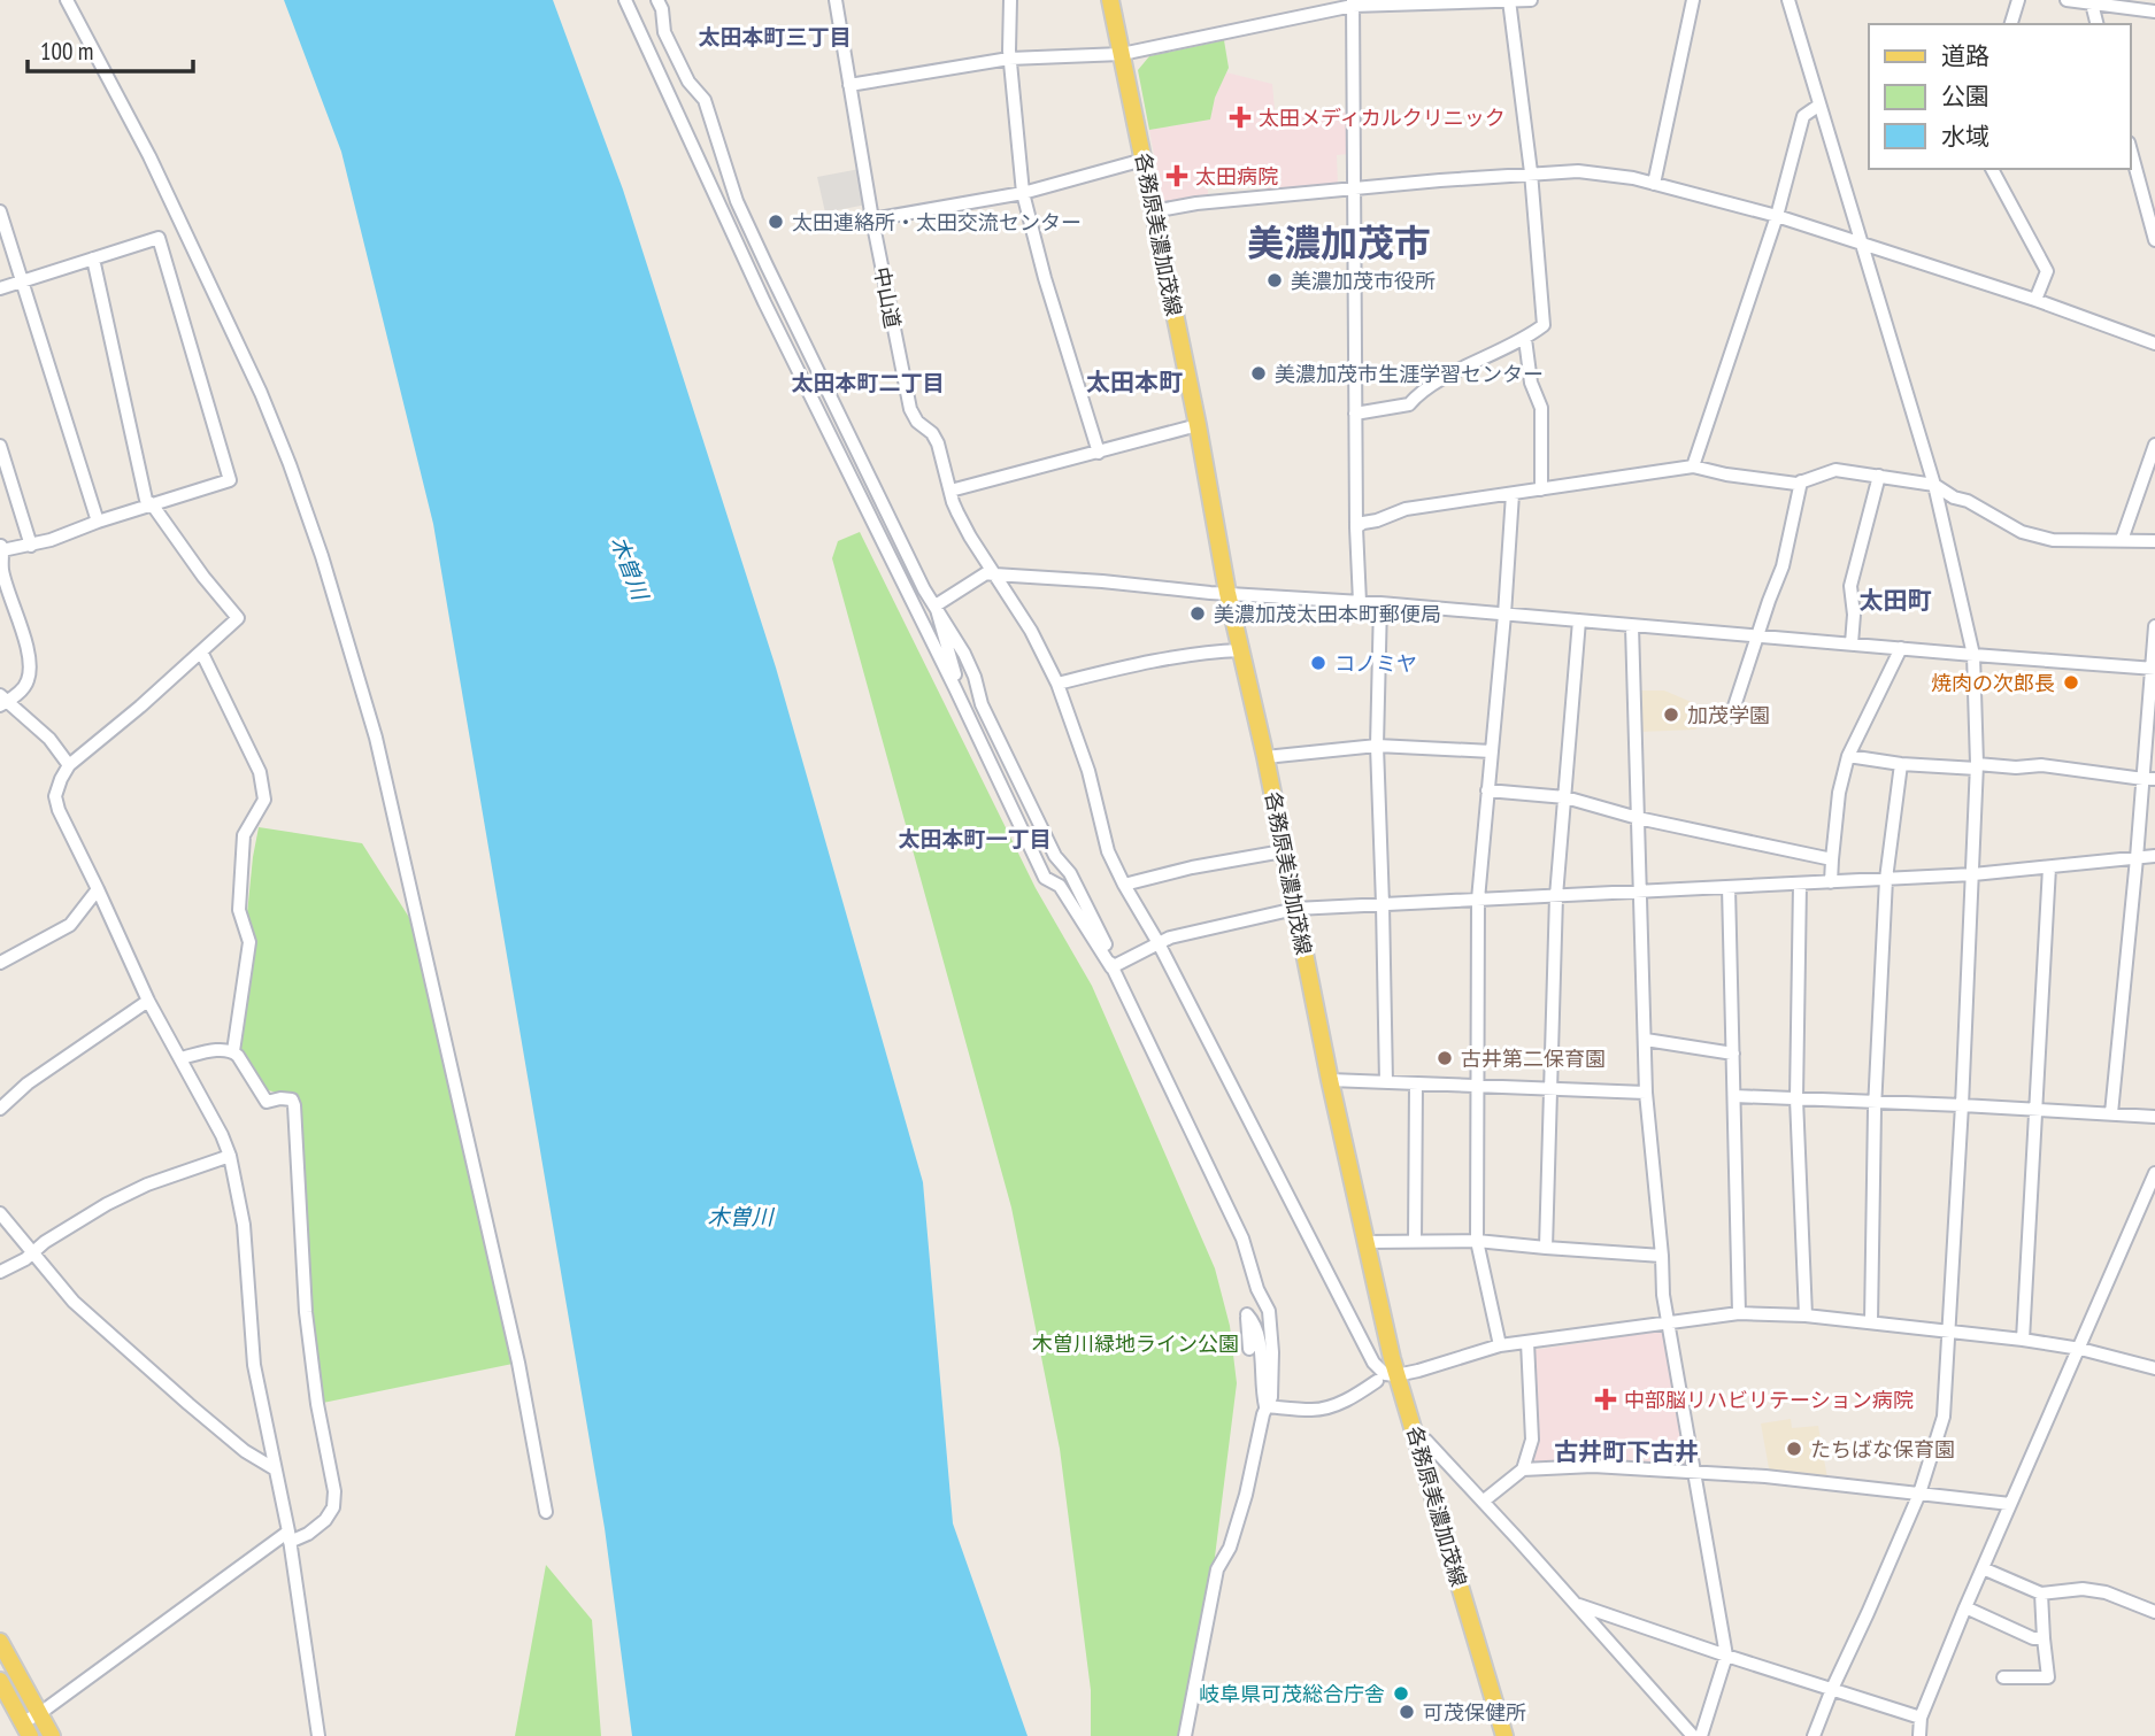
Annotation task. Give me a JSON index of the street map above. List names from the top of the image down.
{
  "streets": {
    "main road": ["各務原美濃加茂線"],
    "street": ["中山道"]
  },
  "crossings": [
    ["各務原美濃加茂線", "中山道"]
  ],
  "districts": [
    "太田本町三丁目",
    "美濃加茂市",
    "太田本町",
    "太田本町二丁目",
    "太田町",
    "太田本町一丁目",
    "古井町下古井"
  ],
  "water": ["木曽川"],
  "parks": ["木曽川緑地ライン公園"],
  "places": {
    "health": ["太田メディカルクリニック", "太田病院", "中部脳リハビリテーション病院"],
    "other": [
      "太田連絡所・太田交流センター",
      "美濃加茂市役所",
      "美濃加茂市生涯学習センター",
      "美濃加茂太田本町郵便局",
      "コノミヤ",
      "焼肉の次郎長",
      "加茂学園",
      "古井第二保育園",
      "たちばな保育園",
      "岐阜県可茂総合庁舎",
      "可茂保健所"
    ]
  },
  "legend": ["道路", "公園", "水域"],
  "scale_bar": "100 m"
}
